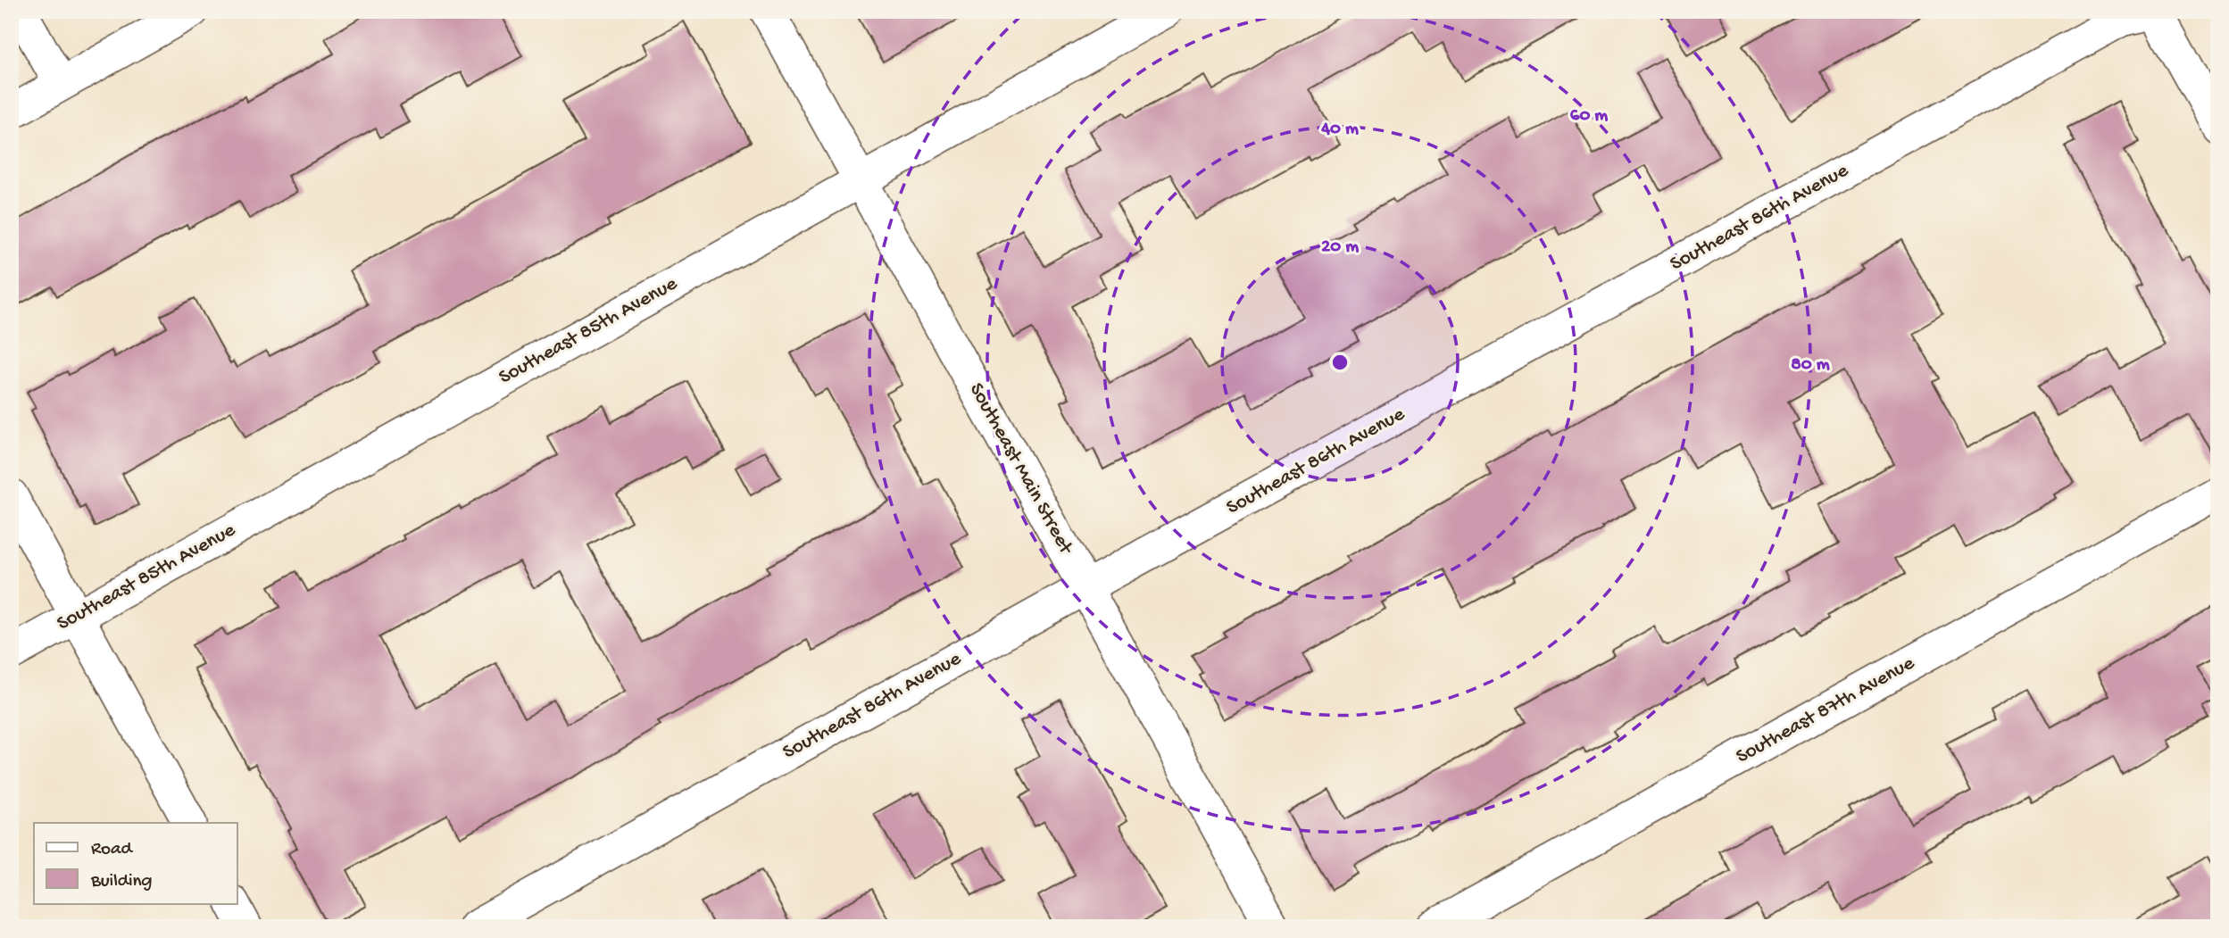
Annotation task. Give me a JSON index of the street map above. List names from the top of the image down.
{
  "streets": {
    "street": [
      "Southeast 86th Avenue",
      "Southeast 85th Avenue",
      "Southeast Main Street",
      "Southeast 87th Avenue"
    ]
  },
  "crossings": [
    ["Southeast 86th Avenue", "Southeast Main Street"],
    ["Southeast 85th Avenue", "Southeast Main Street"]
  ],
  "legend": ["Road", "Building"],
  "rings": [
    "60 m",
    "40 m",
    "20 m",
    "80 m"
  ]
}
